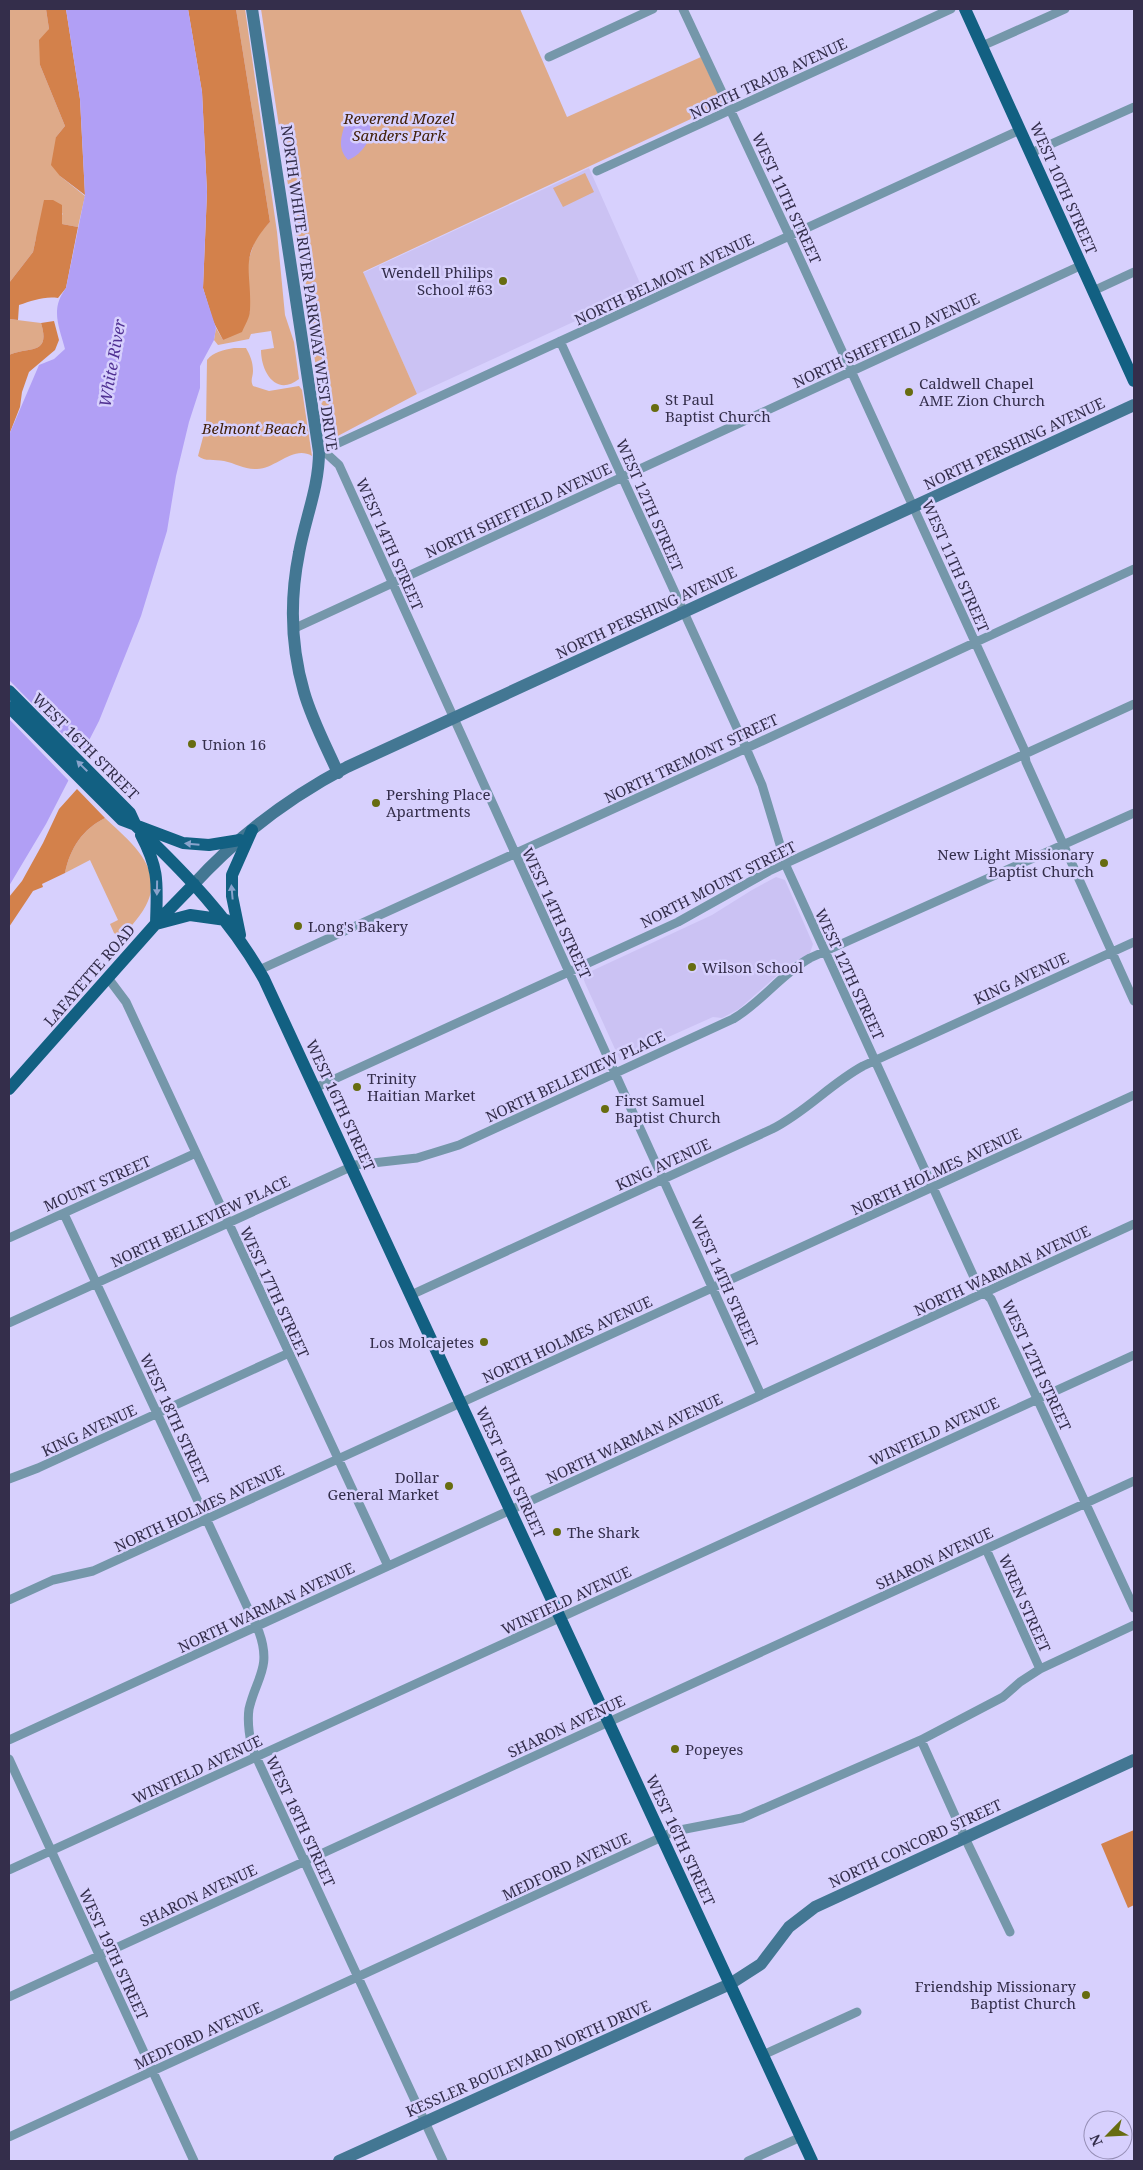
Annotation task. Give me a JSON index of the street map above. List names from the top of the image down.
{
  "streets": {
    "main road": [
      "WEST 10TH STREET",
      "NORTH WHITE RIVER PARKWAY WEST DRIVE",
      "NORTH PERSHING AVENUE",
      "WEST 16TH STREET",
      "LAFAYETTE ROAD",
      "NORTH CONCORD STREET",
      "KESSLER BOULEVARD NORTH DRIVE"
    ],
    "street": [
      "NORTH TRAUB AVENUE",
      "WEST 11TH STREET",
      "NORTH BELMONT AVENUE",
      "NORTH SHEFFIELD AVENUE",
      "WEST 12TH STREET",
      "WEST 14TH STREET",
      "NORTH TREMONT STREET",
      "NORTH MOUNT STREET",
      "KING AVENUE",
      "NORTH BELLEVIEW PLACE",
      "NORTH HOLMES AVENUE",
      "MOUNT STREET",
      "NORTH WARMAN AVENUE",
      "WEST 17TH STREET",
      "WEST 18TH STREET",
      "WINFIELD AVENUE",
      "SHARON AVENUE",
      "WREN STREET",
      "MEDFORD AVENUE",
      "WEST 19TH STREET"
    ]
  },
  "crossings": [
    ["NORTH TRAUB AVENUE", "WEST 11TH STREET"],
    ["WEST 10TH STREET", "NORTH BELMONT AVENUE"],
    ["WEST 10TH STREET", "NORTH SHEFFIELD AVENUE"],
    ["WEST 11TH STREET", "NORTH BELMONT AVENUE"],
    ["WEST 11TH STREET", "NORTH SHEFFIELD AVENUE"],
    ["WEST 11TH STREET", "NORTH PERSHING AVENUE"],
    ["WEST 11TH STREET", "NORTH TREMONT STREET"],
    ["WEST 11TH STREET", "NORTH MOUNT STREET"],
    ["WEST 11TH STREET", "KING AVENUE"],
    ["WEST 11TH STREET", "NORTH BELLEVIEW PLACE"],
    ["NORTH BELMONT AVENUE", "NORTH WHITE RIVER PARKWAY WEST DRIVE"],
    ["NORTH BELMONT AVENUE", "WEST 12TH STREET"],
    ["NORTH BELMONT AVENUE", "WEST 14TH STREET"],
    ["NORTH WHITE RIVER PARKWAY WEST DRIVE", "NORTH SHEFFIELD AVENUE"],
    ["NORTH WHITE RIVER PARKWAY WEST DRIVE", "NORTH PERSHING AVENUE"],
    ["NORTH WHITE RIVER PARKWAY WEST DRIVE", "WEST 14TH STREET"],
    ["NORTH SHEFFIELD AVENUE", "WEST 12TH STREET"],
    ["NORTH SHEFFIELD AVENUE", "WEST 14TH STREET"],
    ["NORTH PERSHING AVENUE", "WEST 12TH STREET"],
    ["NORTH PERSHING AVENUE", "WEST 14TH STREET"],
    ["NORTH PERSHING AVENUE", "WEST 16TH STREET"],
    ["NORTH PERSHING AVENUE", "LAFAYETTE ROAD"],
    ["WEST 12TH STREET", "NORTH TREMONT STREET"],
    ["WEST 12TH STREET", "NORTH MOUNT STREET"],
    ["WEST 12TH STREET", "KING AVENUE"],
    ["WEST 12TH STREET", "NORTH BELLEVIEW PLACE"],
    ["WEST 12TH STREET", "NORTH HOLMES AVENUE"],
    ["WEST 12TH STREET", "NORTH WARMAN AVENUE"],
    ["WEST 12TH STREET", "WINFIELD AVENUE"],
    ["WEST 12TH STREET", "SHARON AVENUE"],
    ["WEST 14TH STREET", "NORTH TREMONT STREET"],
    ["WEST 14TH STREET", "NORTH MOUNT STREET"],
    ["WEST 14TH STREET", "KING AVENUE"],
    ["WEST 14TH STREET", "NORTH BELLEVIEW PLACE"],
    ["WEST 14TH STREET", "NORTH HOLMES AVENUE"],
    ["WEST 14TH STREET", "NORTH WARMAN AVENUE"],
    ["WEST 16TH STREET", "NORTH TREMONT STREET"],
    ["WEST 16TH STREET", "NORTH MOUNT STREET"],
    ["WEST 16TH STREET", "LAFAYETTE ROAD"],
    ["WEST 16TH STREET", "KING AVENUE"],
    ["WEST 16TH STREET", "NORTH BELLEVIEW PLACE"],
    ["WEST 16TH STREET", "NORTH HOLMES AVENUE"],
    ["WEST 16TH STREET", "NORTH WARMAN AVENUE"],
    ["WEST 16TH STREET", "WINFIELD AVENUE"],
    ["WEST 16TH STREET", "SHARON AVENUE"],
    ["WEST 16TH STREET", "NORTH CONCORD STREET"],
    ["WEST 16TH STREET", "MEDFORD AVENUE"],
    ["WEST 16TH STREET", "KESSLER BOULEVARD NORTH DRIVE"],
    ["LAFAYETTE ROAD", "WEST 17TH STREET"],
    ["KING AVENUE", "WEST 17TH STREET"],
    ["KING AVENUE", "WEST 18TH STREET"],
    ["NORTH BELLEVIEW PLACE", "WEST 17TH STREET"],
    ["NORTH BELLEVIEW PLACE", "WEST 18TH STREET"],
    ["NORTH HOLMES AVENUE", "WEST 17TH STREET"],
    ["NORTH HOLMES AVENUE", "WEST 18TH STREET"],
    ["MOUNT STREET", "WEST 17TH STREET"],
    ["MOUNT STREET", "WEST 18TH STREET"],
    ["NORTH WARMAN AVENUE", "WEST 17TH STREET"],
    ["NORTH WARMAN AVENUE", "WEST 18TH STREET"],
    ["WEST 18TH STREET", "WINFIELD AVENUE"],
    ["WEST 18TH STREET", "SHARON AVENUE"],
    ["WEST 18TH STREET", "MEDFORD AVENUE"],
    ["WEST 18TH STREET", "KESSLER BOULEVARD NORTH DRIVE"],
    ["WINFIELD AVENUE", "WEST 19TH STREET"],
    ["SHARON AVENUE", "WREN STREET"],
    ["SHARON AVENUE", "WEST 19TH STREET"],
    ["WREN STREET", "MEDFORD AVENUE"],
    ["NORTH CONCORD STREET", "KESSLER BOULEVARD NORTH DRIVE"],
    ["MEDFORD AVENUE", "WEST 19TH STREET"]
  ],
  "water": ["White River"],
  "parks": ["Reverend Mozel Sanders Park", "Belmont Beach"],
  "places": [
    "Wendell Philips School #63",
    "Caldwell Chapel AME Zion Church",
    "St Paul Baptist Church",
    "Union 16",
    "Pershing Place Apartments",
    "New Light Missionary Baptist Church",
    "Long's Bakery",
    "Wilson School",
    "Trinity Haitian Market",
    "First Samuel Baptist Church",
    "Los Molcajetes",
    "Dollar General Market",
    "The Shark",
    "Popeyes",
    "Friendship Missionary Baptist Church"
  ],
  "north": "bottom left"
}
